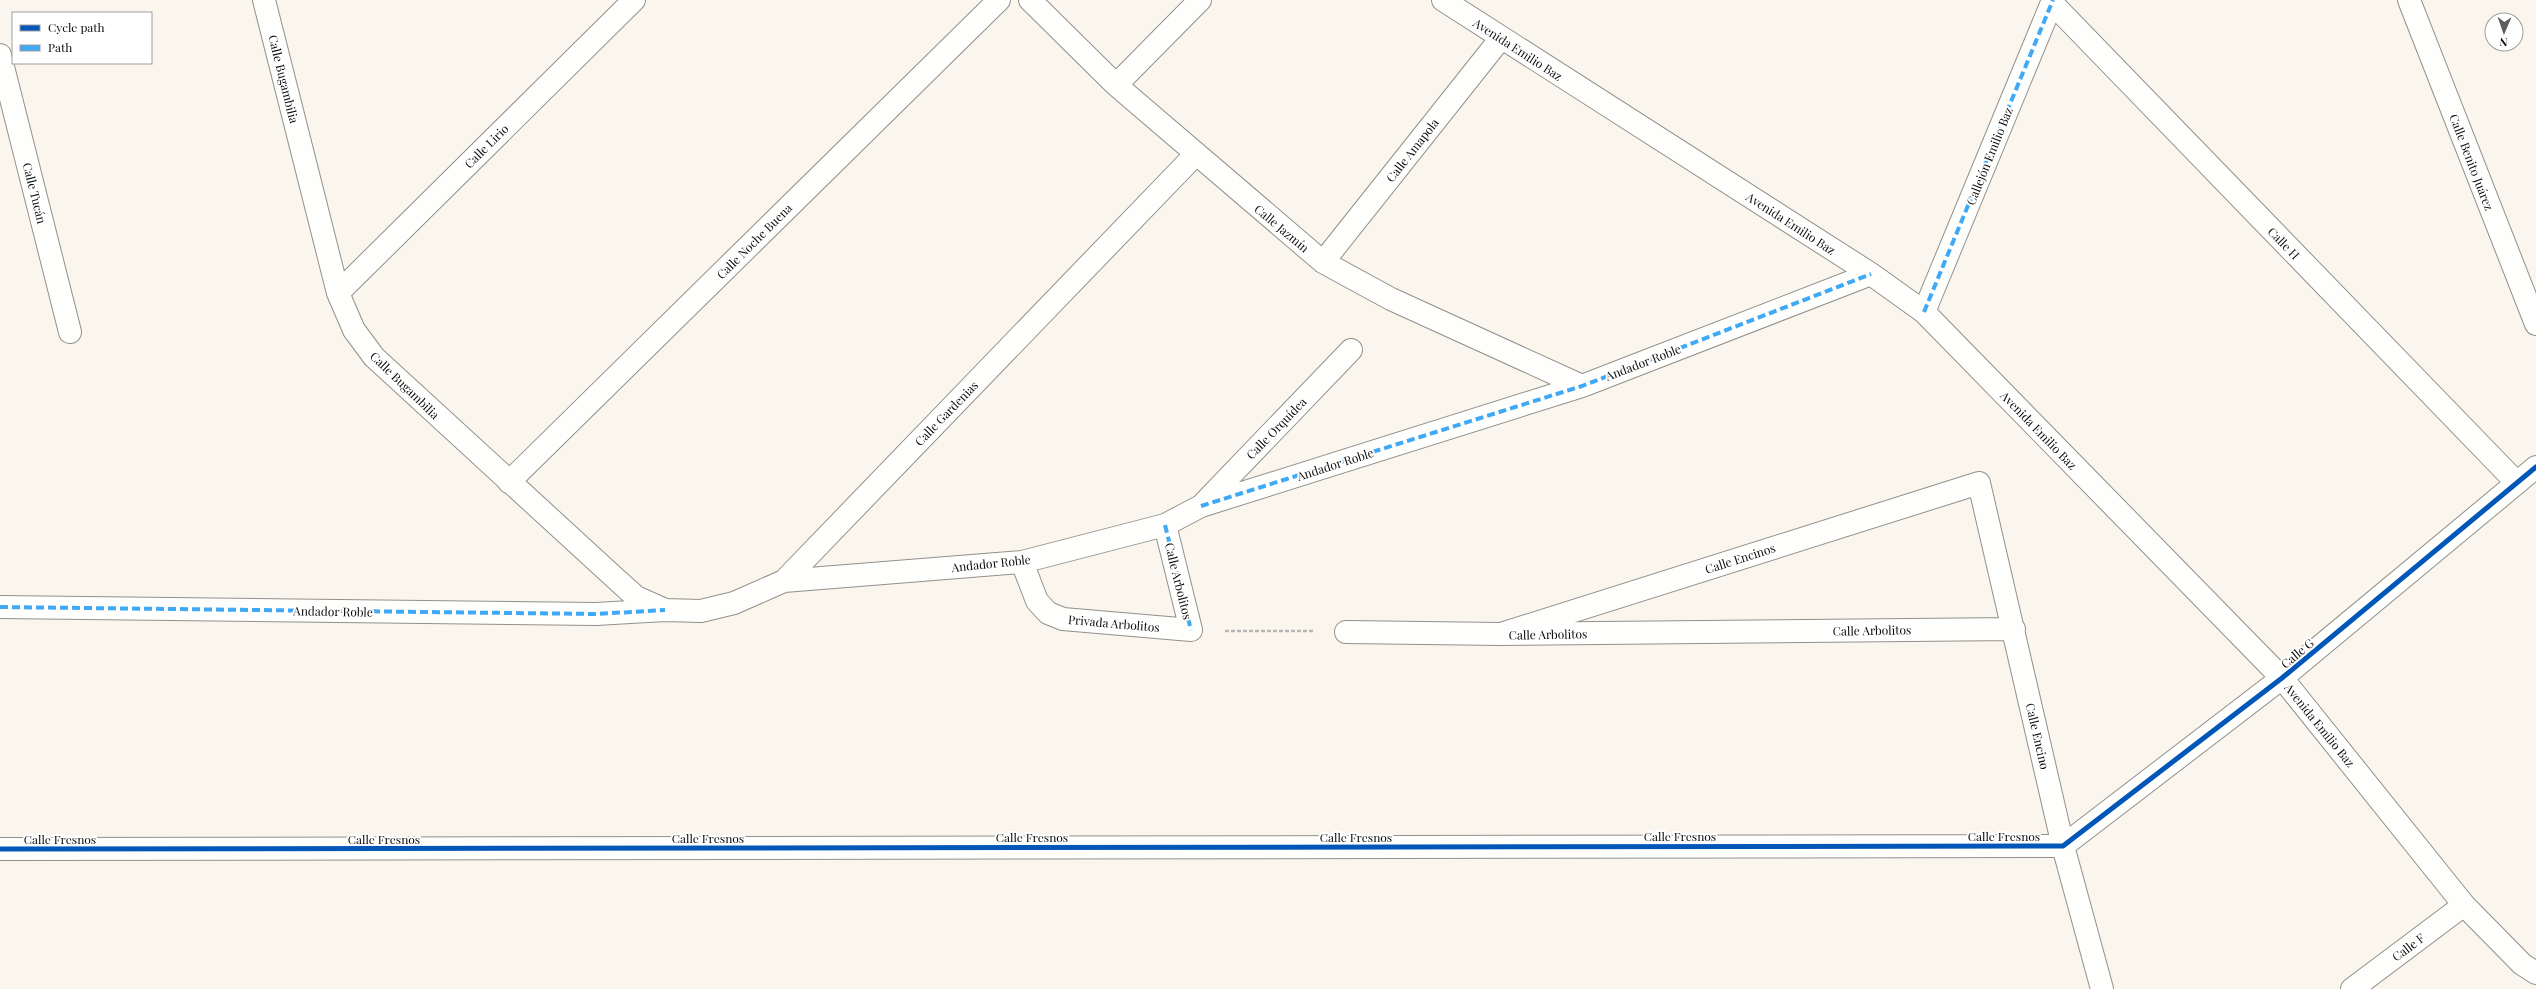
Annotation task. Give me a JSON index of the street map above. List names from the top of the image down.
{
  "streets": {
    "street": [
      "Avenida Emilio Baz",
      "Calle Bugambilia",
      "Calle Lirio",
      "Calle Amapola",
      "Callejón Emilio Baz",
      "Calle Benito Juárez",
      "Calle Tucán",
      "Calle Jazmín",
      "Calle Noche Buena",
      "Calle H",
      "Andador Roble",
      "Calle Gardenias",
      "Calle Orquídea",
      "Calle Encinos",
      "Calle Arbolitos",
      "Privada Arbolitos",
      "Calle G",
      "Calle Encino",
      "Calle Fresnos",
      "Calle F"
    ]
  },
  "crossings": [
    ["Avenida Emilio Baz", "Calle Amapola"],
    ["Avenida Emilio Baz", "Callejón Emilio Baz"],
    ["Avenida Emilio Baz", "Andador Roble"],
    ["Avenida Emilio Baz", "Calle G"],
    ["Avenida Emilio Baz", "Calle F"],
    ["Calle Bugambilia", "Calle Lirio"],
    ["Calle Bugambilia", "Calle Noche Buena"],
    ["Calle Bugambilia", "Andador Roble"],
    ["Calle Bugambilia", "Calle Gardenias"],
    ["Calle Amapola", "Calle Jazmín"],
    ["Callejón Emilio Baz", "Calle H"],
    ["Calle Jazmín", "Andador Roble"],
    ["Calle Jazmín", "Calle Gardenias"],
    ["Calle H", "Calle G"],
    ["Andador Roble", "Calle Gardenias"],
    ["Andador Roble", "Calle Orquídea"],
    ["Andador Roble", "Calle Arbolitos"],
    ["Andador Roble", "Privada Arbolitos"],
    ["Calle Encinos", "Calle Arbolitos"],
    ["Calle Encinos", "Calle Encino"],
    ["Calle Arbolitos", "Privada Arbolitos"],
    ["Calle Arbolitos", "Calle Encino"],
    ["Calle G", "Calle Encino"],
    ["Calle G", "Calle Fresnos"],
    ["Calle Encino", "Calle Fresnos"]
  ],
  "legend": ["Cycle path", "Path"],
  "north": "bottom"
}
